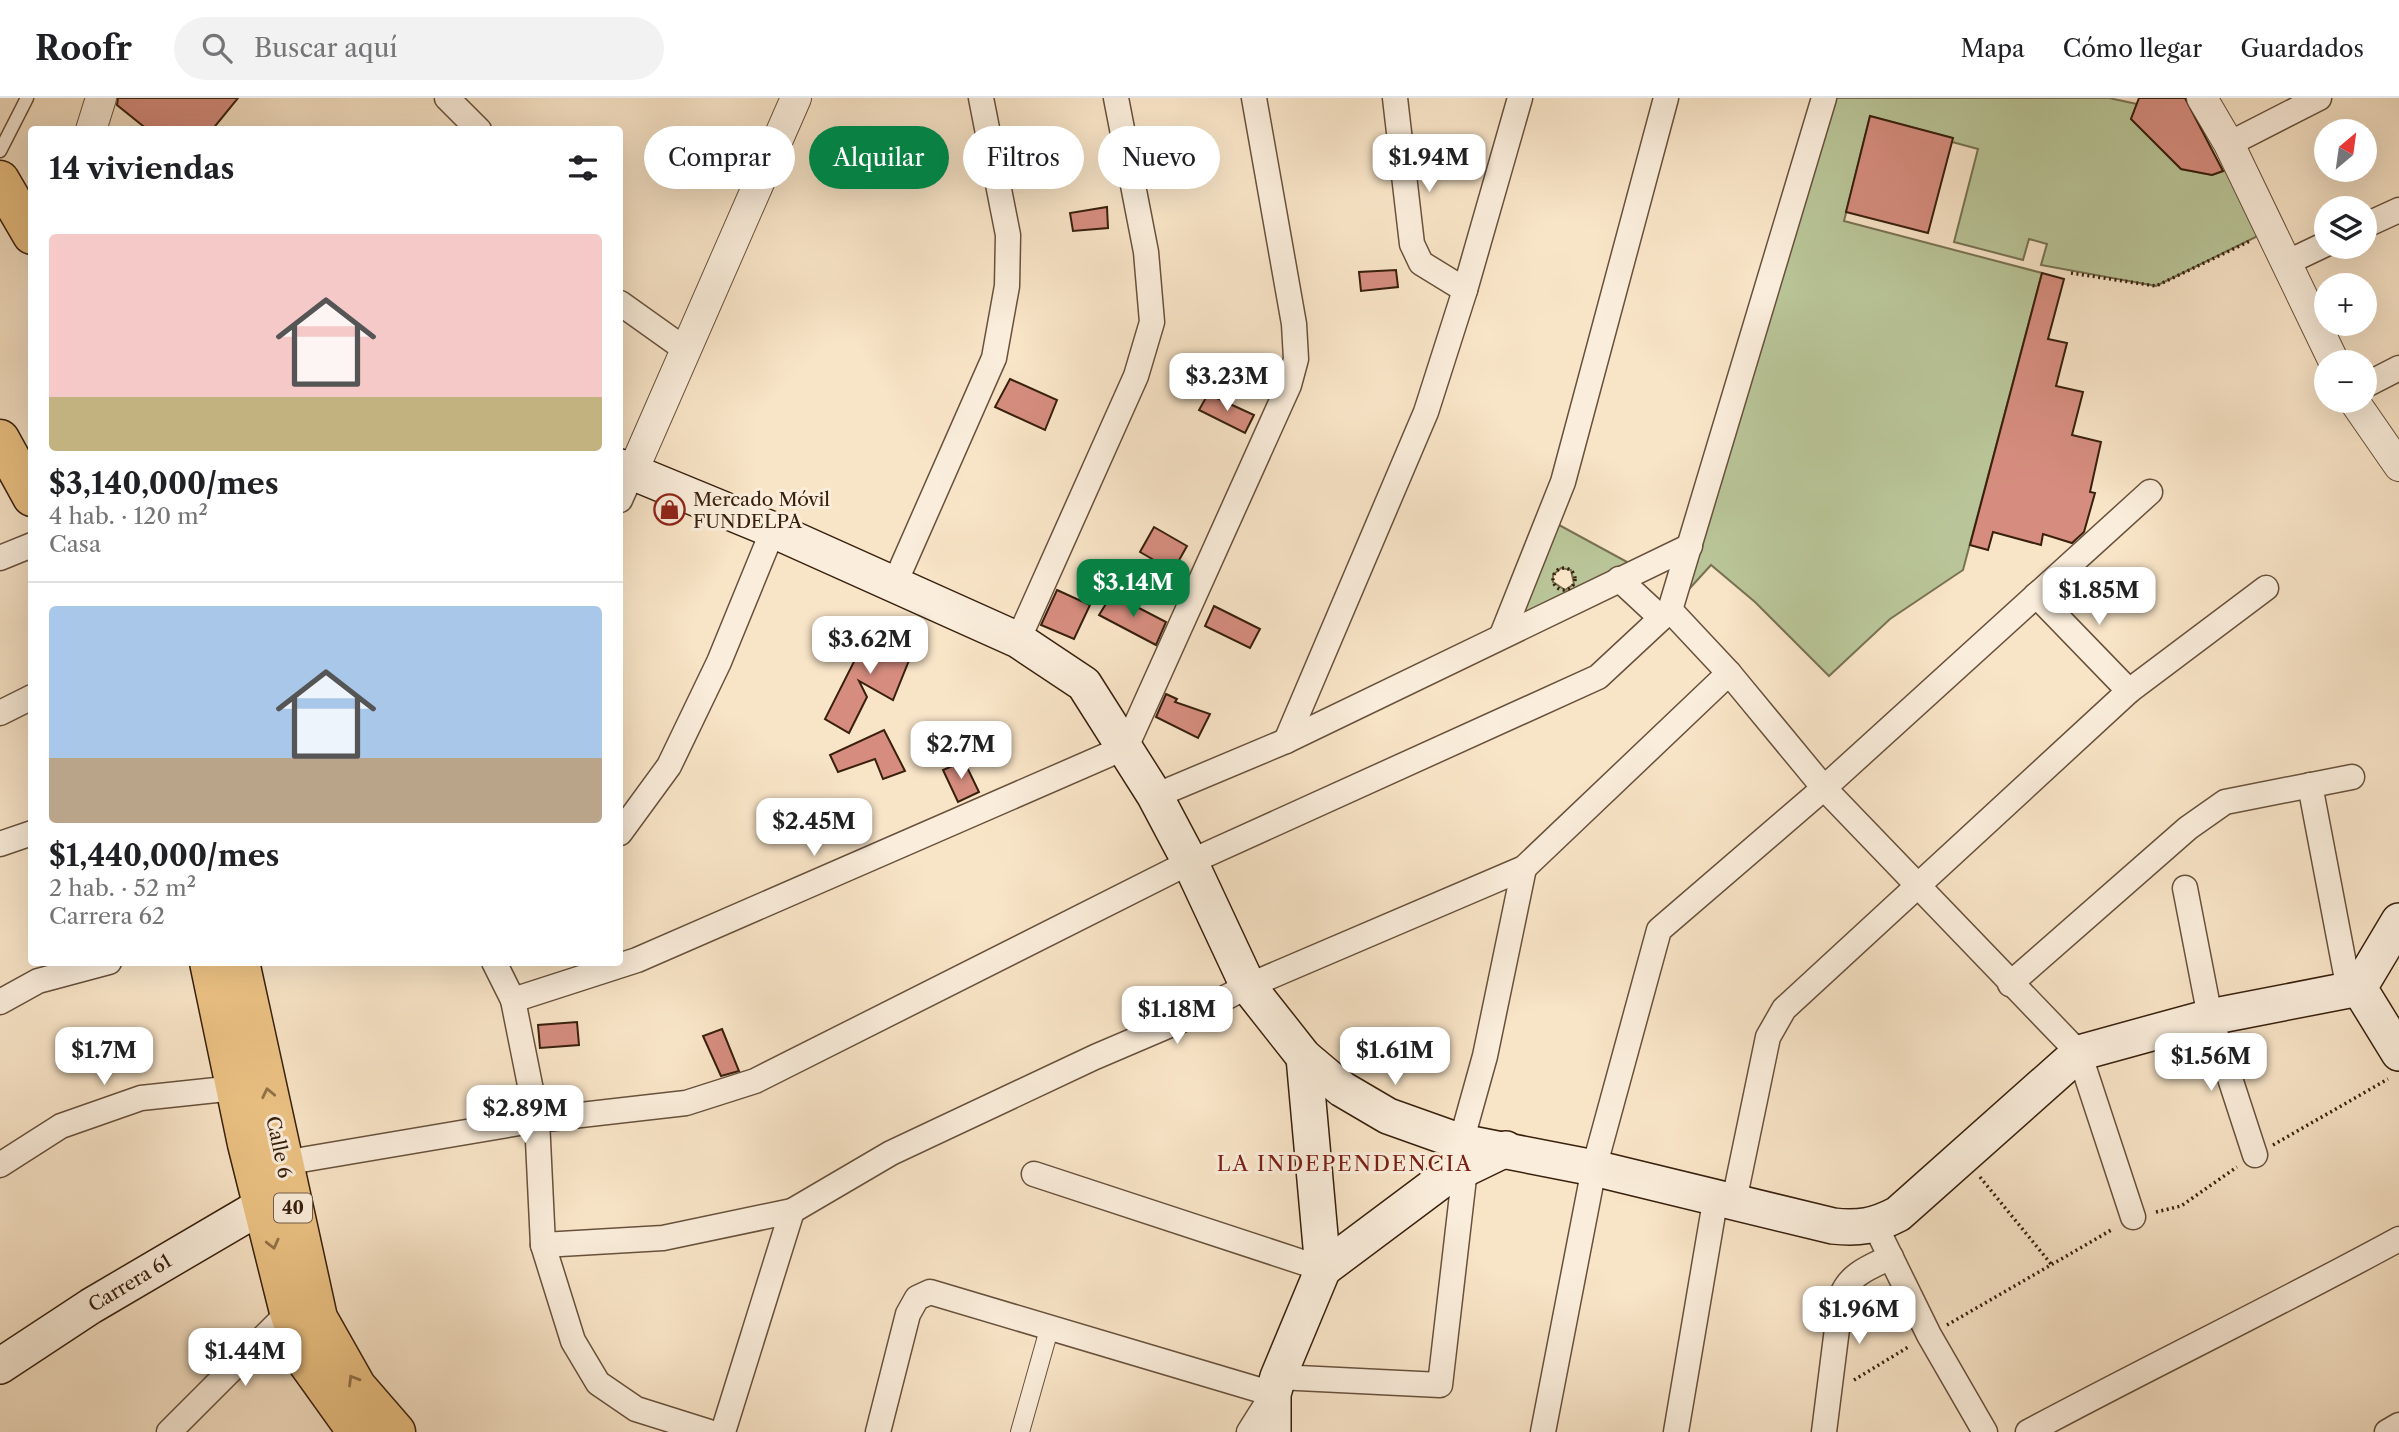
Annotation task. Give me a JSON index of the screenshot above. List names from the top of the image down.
{
  "streets": {
    "highway": ["Calle 6", "40"],
    "main road": ["Carrera 61"]
  },
  "crossings": [
    ["Calle 6", "Carrera 61"]
  ],
  "districts": ["LA INDEPENDENCIA"],
  "places": {
    "shop": ["Mercado Móvil FUNDELPA"]
  },
  "north": "top right",
  "page": {
    "header": "Roofr",
    "search": "Buscar aquí",
    "nav": ["Mapa", "Cómo llegar", "Guardados"],
    "map_buttons": ["+", "−"],
    "chip": [
      "Comprar",
      "Alquilar",
      "Filtros",
      "Nuevo"
    ],
    "heading": "14 viviendas",
    "price": [
      "$1.94M",
      "$3.23M",
      "$3.14M",
      "$1.85M",
      "$3.62M",
      "$2.7M",
      "$2.45M",
      "$1.18M",
      "$1.7M",
      "$1.61M",
      "$1.56M",
      "$2.89M",
      "$1.96M",
      "$1.44M"
    ],
    "list": [
      {
        "name": "$3,140,000/mes",
        "note": "4 hab. · 120 m² · Casa"
      },
      {
        "name": "$1,440,000/mes",
        "note": "2 hab. · 52 m² · Carrera 62"
      }
    ]
  }
}
